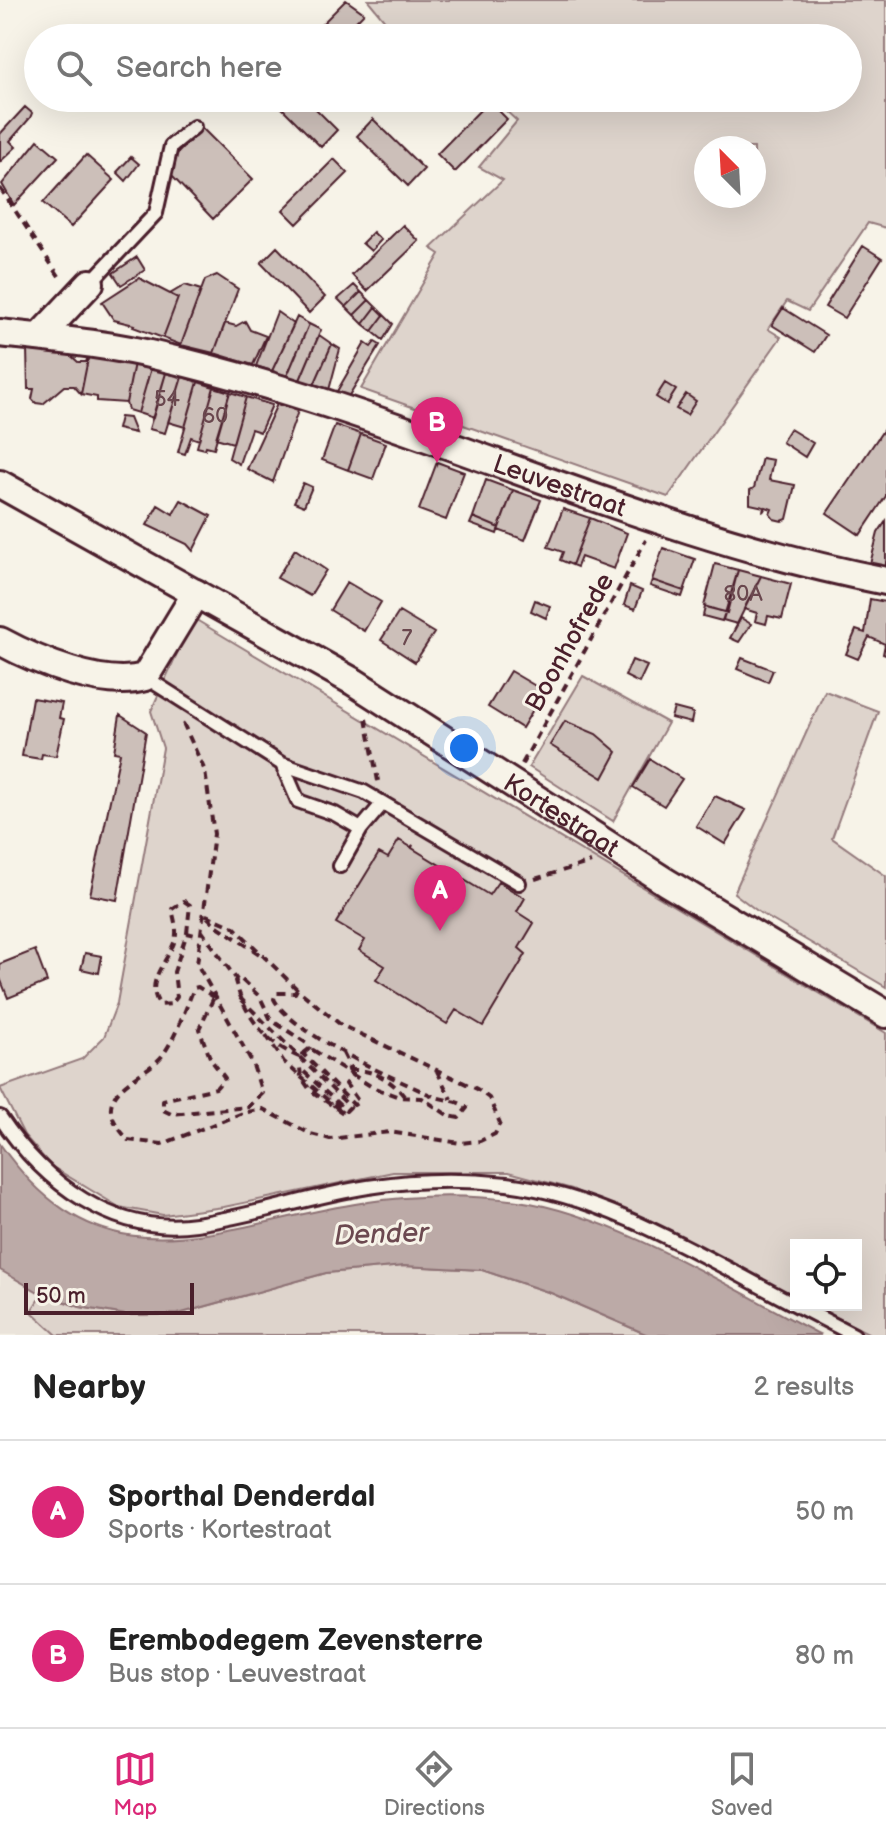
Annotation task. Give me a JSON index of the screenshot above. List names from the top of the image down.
{
  "streets": {
    "street": ["Leuvestraat", "Kortestraat"],
    "path": ["Boonhofrede"]
  },
  "crossings": [
    ["Leuvestraat", "Boonhofrede"],
    ["Boonhofrede", "Kortestraat"]
  ],
  "water": ["Dender"],
  "house_numbers": [
    "54",
    "60",
    "80A",
    "7"
  ],
  "scale_bar": "50 m",
  "north": "top left",
  "page": {
    "search": "Search here",
    "pins": ["B", "A"],
    "scale": "50 m",
    "heading": ["Nearby", "2 results"],
    "list": [
      {
        "mark": "A",
        "name": "Sporthal Denderdal",
        "note": "Sports · Kortestraat",
        "value": "50 m"
      },
      {
        "mark": "B",
        "name": "Erembodegem Zevensterre",
        "note": "Bus stop · Leuvestraat",
        "value": "80 m"
      }
    ],
    "nav": ["Map", "Directions", "Saved"]
  }
}
